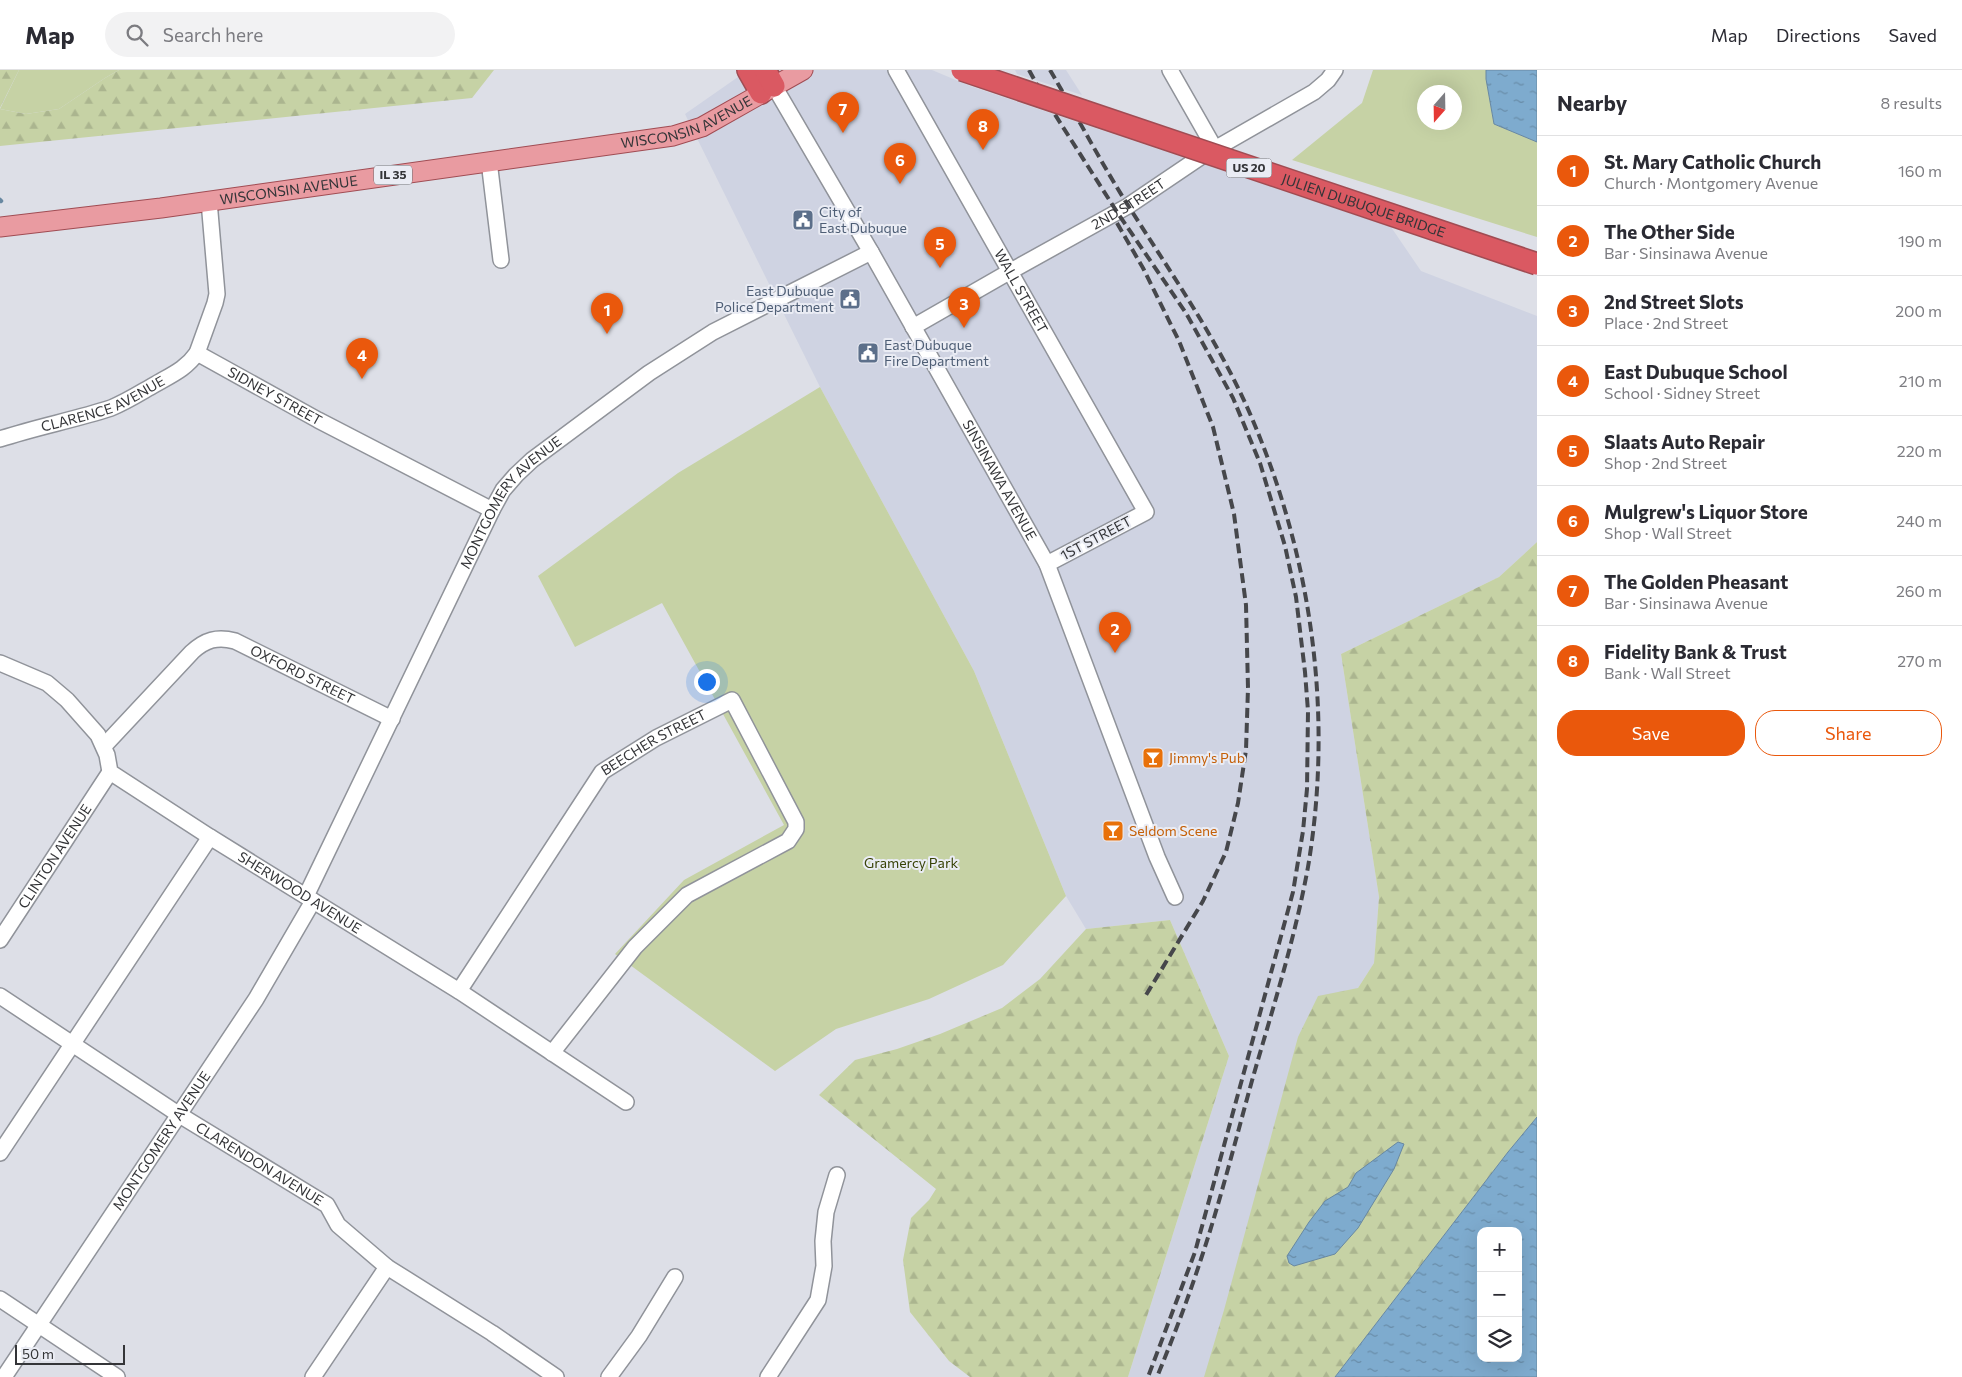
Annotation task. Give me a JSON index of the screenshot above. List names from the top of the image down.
{
  "streets": {
    "highway": ["US 20", "JULIEN DUBUQUE BRIDGE"],
    "main road": ["WISCONSIN AVENUE", "IL 35"],
    "street": [
      "2ND STREET",
      "WALL STREET",
      "SIDNEY STREET",
      "CLARENCE AVENUE",
      "SINSINAWA AVENUE",
      "MONTGOMERY AVENUE",
      "1ST STREET",
      "OXFORD STREET",
      "BEECHER STREET",
      "CLINTON AVENUE",
      "SHERWOOD AVENUE",
      "CLARENDON AVENUE"
    ]
  },
  "crossings": [
    ["WISCONSIN AVENUE", "IL 35"],
    ["WISCONSIN AVENUE", "SINSINAWA AVENUE"],
    ["IL 35", "SINSINAWA AVENUE"],
    ["2ND STREET", "WALL STREET"],
    ["2ND STREET", "SINSINAWA AVENUE"],
    ["WALL STREET", "1ST STREET"],
    ["SIDNEY STREET", "CLARENCE AVENUE"],
    ["SIDNEY STREET", "MONTGOMERY AVENUE"],
    ["SINSINAWA AVENUE", "MONTGOMERY AVENUE"],
    ["SINSINAWA AVENUE", "1ST STREET"],
    ["MONTGOMERY AVENUE", "OXFORD STREET"],
    ["MONTGOMERY AVENUE", "SHERWOOD AVENUE"],
    ["MONTGOMERY AVENUE", "CLARENDON AVENUE"],
    ["BEECHER STREET", "SHERWOOD AVENUE"],
    ["CLINTON AVENUE", "SHERWOOD AVENUE"]
  ],
  "parks": ["Gramercy Park"],
  "places": {
    "public building": ["City of East Dubuque", "East Dubuque Police Department", "East Dubuque Fire Department"],
    "bar": ["Jimmy's Pub", "Seldom Scene"]
  },
  "scale_bar": "50 m",
  "north": "bottom",
  "page": {
    "header": "Map",
    "search": "Search here",
    "nav": ["Map", "Directions", "Saved"],
    "heading": ["Nearby", "8 results"],
    "pins": [
      "7",
      "8",
      "6",
      "5",
      "3",
      "1",
      "4",
      "2"
    ],
    "list": [
      {
        "mark": "1",
        "name": "St. Mary Catholic Church",
        "note": "Church · Montgomery Avenue",
        "value": "160 m"
      },
      {
        "mark": "2",
        "name": "The Other Side",
        "note": "Bar · Sinsinawa Avenue",
        "value": "190 m"
      },
      {
        "mark": "3",
        "name": "2nd Street Slots",
        "note": "Place · 2nd Street",
        "value": "200 m"
      },
      {
        "mark": "4",
        "name": "East Dubuque School",
        "note": "School · Sidney Street",
        "value": "210 m"
      },
      {
        "mark": "5",
        "name": "Slaats Auto Repair",
        "note": "Shop · 2nd Street",
        "value": "220 m"
      },
      {
        "mark": "6",
        "name": "Mulgrew's Liquor Store",
        "note": "Shop · Wall Street",
        "value": "240 m"
      },
      {
        "mark": "7",
        "name": "The Golden Pheasant",
        "note": "Bar · Sinsinawa Avenue",
        "value": "260 m"
      },
      {
        "mark": "8",
        "name": "Fidelity Bank & Trust",
        "note": "Bank · Wall Street",
        "value": "270 m"
      }
    ],
    "buttons": ["Save", "Share"],
    "map_buttons": ["+", "−"],
    "scale": "50 m"
  }
}
